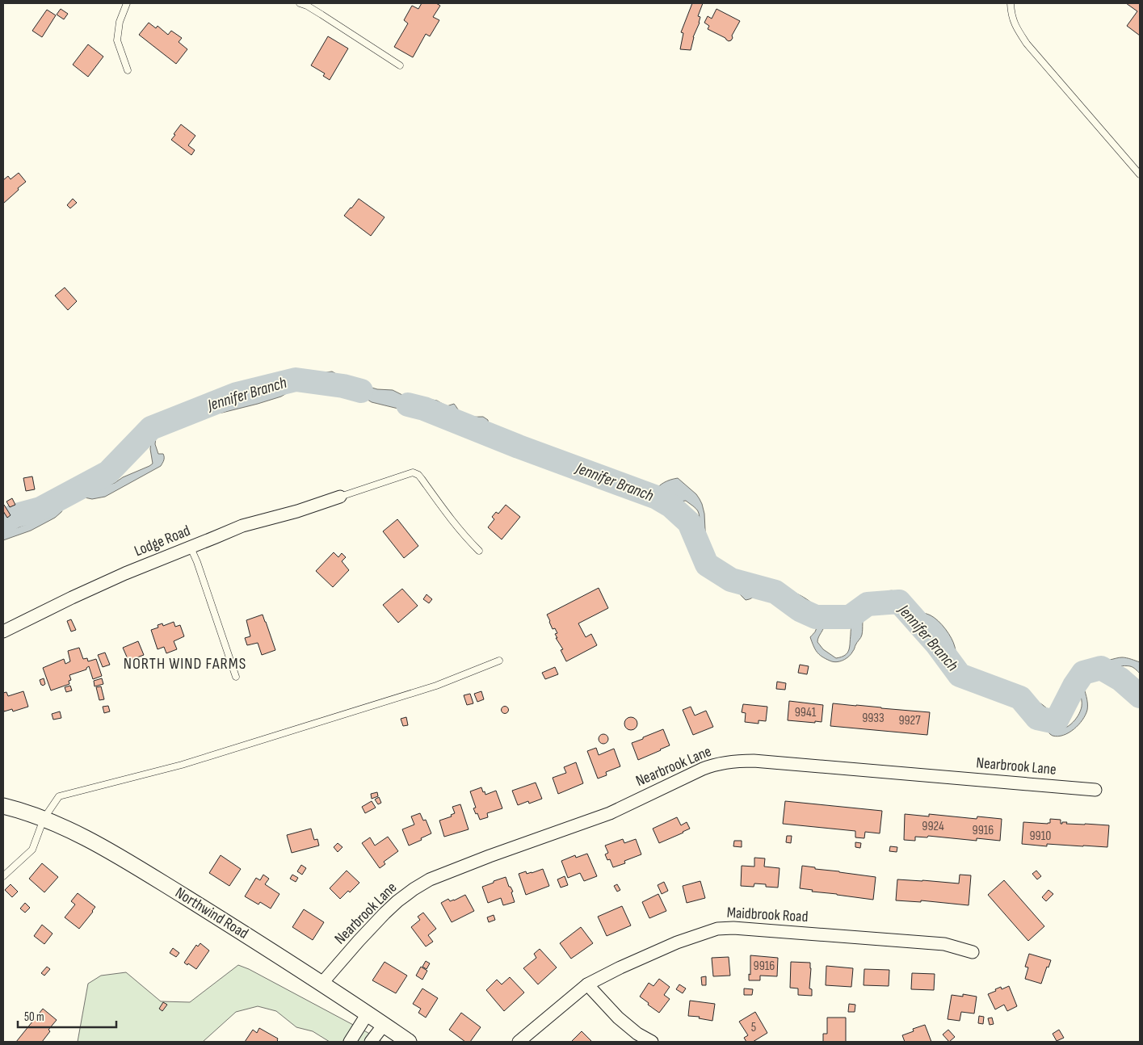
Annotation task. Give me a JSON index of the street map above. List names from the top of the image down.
{
  "streets": {
    "street": [
      "Lodge Road",
      "Nearbrook Lane",
      "Northwind Road",
      "Maidbrook Road"
    ]
  },
  "crossings": [
    ["Nearbrook Lane", "Northwind Road"]
  ],
  "districts": ["NORTH WIND FARMS"],
  "water": ["Jennifer Branch"],
  "house_numbers": [
    "9941",
    "9933",
    "9927",
    "9924",
    "9916",
    "9910",
    "9916",
    "5"
  ],
  "scale_bar": "50 m"
}
